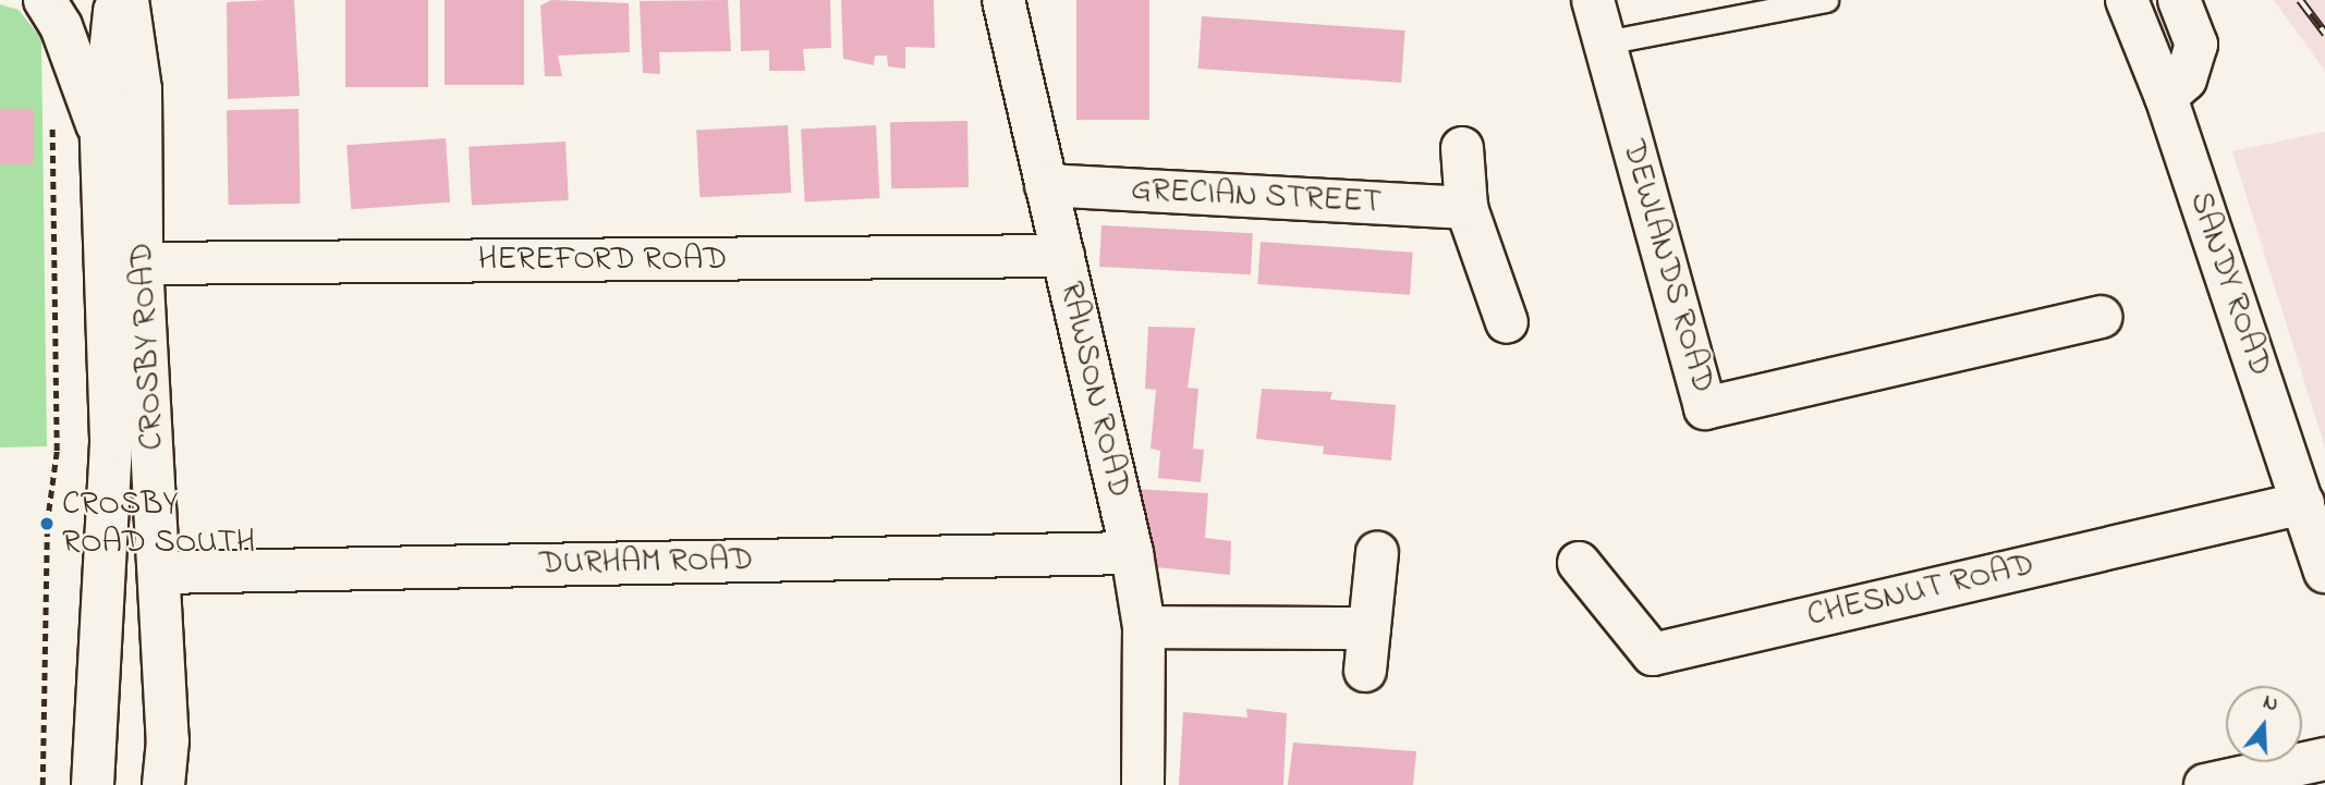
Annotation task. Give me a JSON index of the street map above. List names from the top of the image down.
{
  "streets": {
    "main road": [
      "GRECIAN STREET",
      "HEREFORD ROAD",
      "DEWLANDS ROAD",
      "SANDY ROAD",
      "CROSBY ROAD",
      "RAWSON ROAD",
      "DURHAM ROAD",
      "CHESNUT ROAD"
    ]
  },
  "crossings": [
    ["GRECIAN STREET", "RAWSON ROAD"],
    ["HEREFORD ROAD", "CROSBY ROAD"],
    ["HEREFORD ROAD", "RAWSON ROAD"],
    ["SANDY ROAD", "CHESNUT ROAD"],
    ["CROSBY ROAD", "DURHAM ROAD"],
    ["RAWSON ROAD", "DURHAM ROAD"]
  ],
  "places": ["CROSBY ROAD SOUTH"],
  "north": "top"
}
